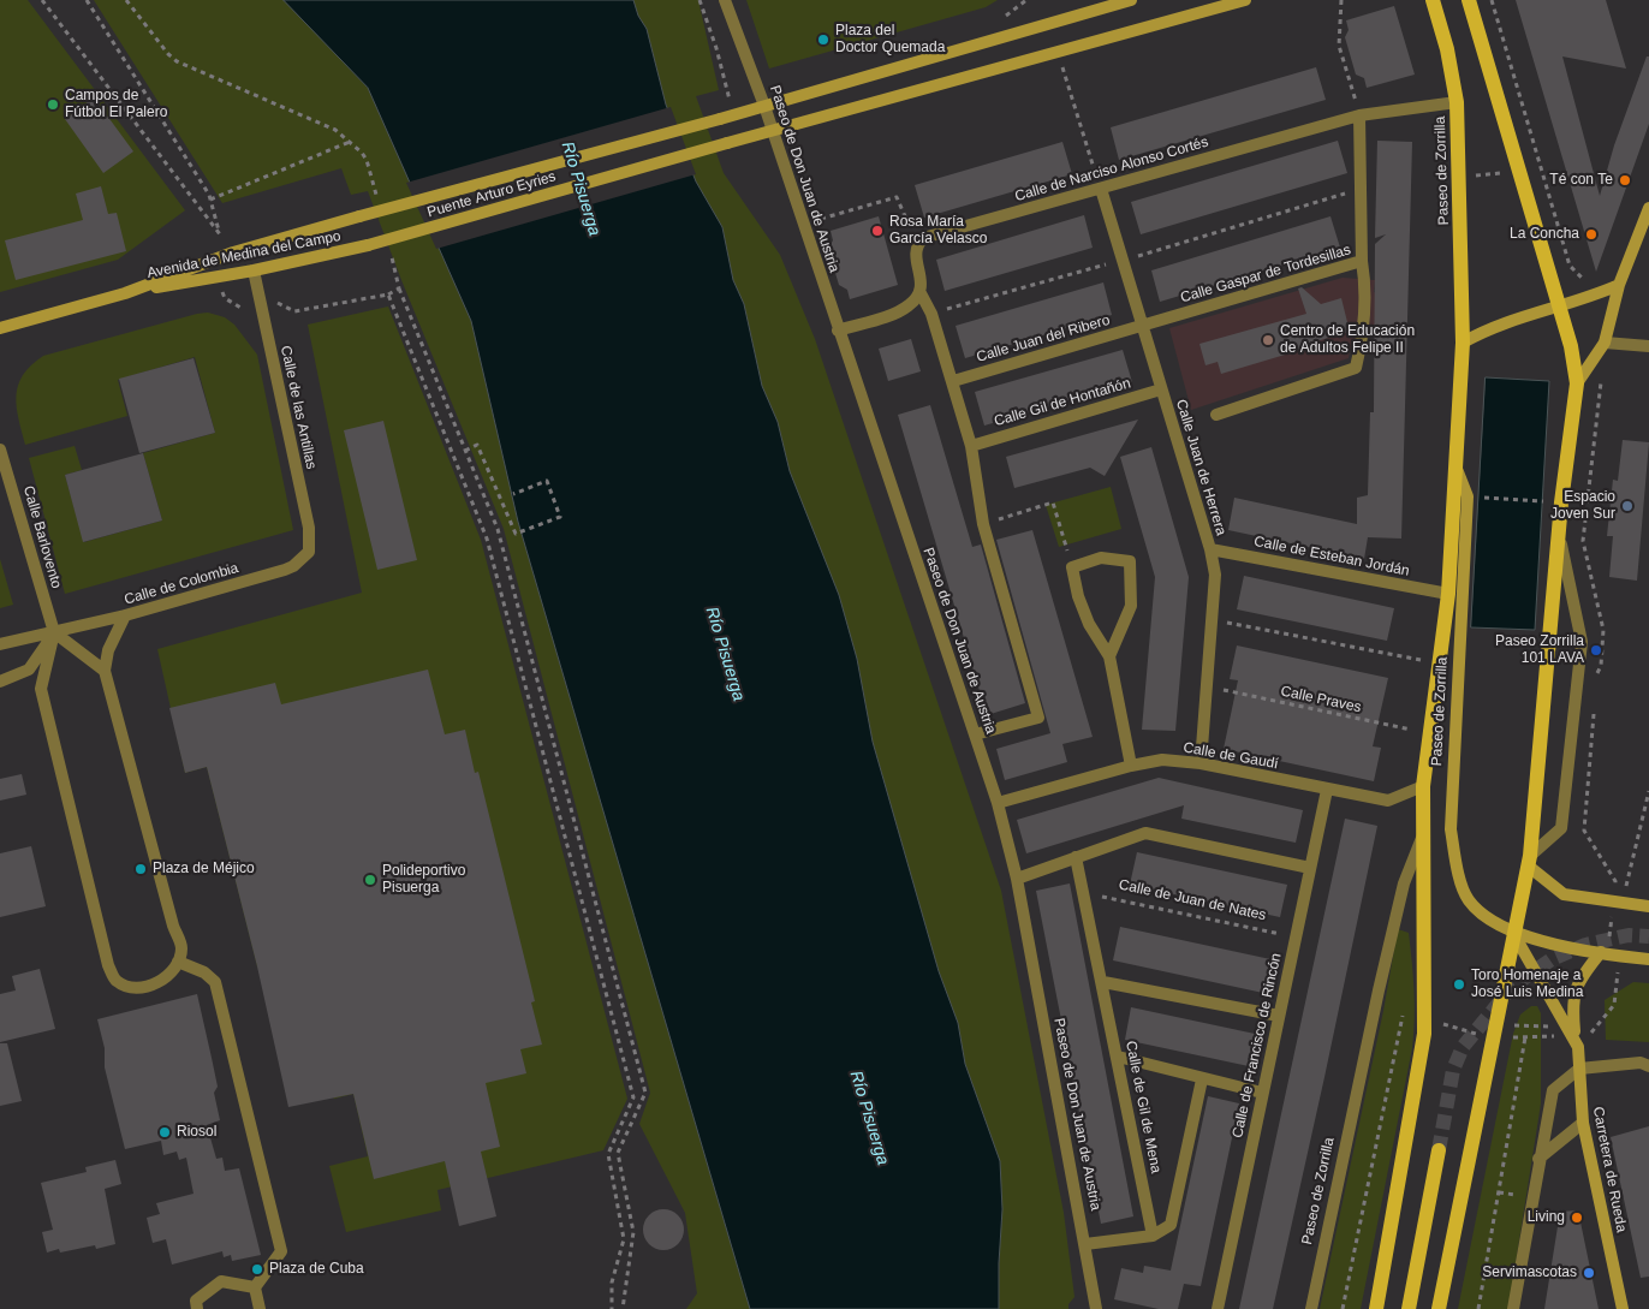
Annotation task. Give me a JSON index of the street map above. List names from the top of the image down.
{
  "streets": {
    "main road": [
      "Paseo de Zorrilla",
      "Puente Arturo Eyries",
      "Avenida de Medina del Campo",
      "Carretera de Rueda"
    ],
    "street": [
      "Calle de Narciso Alonso Cortés",
      "Paseo de Don Juan de Austria",
      "Calle Gaspar de Tordesillas",
      "Calle Juan del Ribero",
      "Calle Gil de Hontañón",
      "Calle de las Antillas",
      "Calle Juan de Herrera",
      "Calle Barlovento",
      "Calle de Esteban Jordán",
      "Calle de Colombia",
      "Calle de Gaudí",
      "Calle de Francisco de Rincón",
      "Calle de Gil de Mena"
    ],
    "path": ["Calle Praves", "Calle de Juan de Nates"]
  },
  "crossings": [
    ["Calle de Narciso Alonso Cortés", "Paseo de Zorrilla"],
    ["Calle de Narciso Alonso Cortés", "Calle Gaspar de Tordesillas"],
    ["Calle de Narciso Alonso Cortés", "Calle Juan de Herrera"],
    ["Paseo de Zorrilla", "Calle de Esteban Jordán"],
    ["Paseo de Zorrilla", "Calle Praves"],
    ["Paseo de Zorrilla", "Calle de Gaudí"],
    ["Paseo de Zorrilla", "Carretera de Rueda"],
    ["Paseo de Don Juan de Austria", "Puente Arturo Eyries"],
    ["Paseo de Don Juan de Austria", "Calle de Gaudí"],
    ["Puente Arturo Eyries", "Avenida de Medina del Campo"],
    ["Avenida de Medina del Campo", "Calle de las Antillas"],
    ["Calle Gaspar de Tordesillas", "Calle Juan del Ribero"],
    ["Calle Gaspar de Tordesillas", "Calle Juan de Herrera"],
    ["Calle Juan del Ribero", "Calle Juan de Herrera"],
    ["Calle Gil de Hontañón", "Calle Juan de Herrera"],
    ["Calle de las Antillas", "Calle de Colombia"],
    ["Calle Juan de Herrera", "Calle de Esteban Jordán"],
    ["Calle Juan de Herrera", "Calle Praves"],
    ["Calle Juan de Herrera", "Calle de Gaudí"],
    ["Calle Barlovento", "Calle de Colombia"],
    ["Calle de Gaudí", "Calle de Francisco de Rincón"],
    ["Calle de Juan de Nates", "Calle de Francisco de Rincón"],
    ["Calle de Juan de Nates", "Calle de Gil de Mena"]
  ],
  "water": ["Río Pisuerga"],
  "places": [
    "Plaza del Doctor Quemada",
    "Campos de Fútbol El Palero",
    "Té con Te",
    "Rosa María García Velasco",
    "La Concha",
    "Centro de Educación de Adultos Felipe II",
    "Espacio Joven Sur",
    "Paseo Zorrilla 101 LAVA",
    "Plaza de Méjico",
    "Polideportivo Pisuerga",
    "Toro Homenaje a José Luis Medina",
    "Riosol",
    "Living",
    "Plaza de Cuba",
    "Servimascotas"
  ]
}
